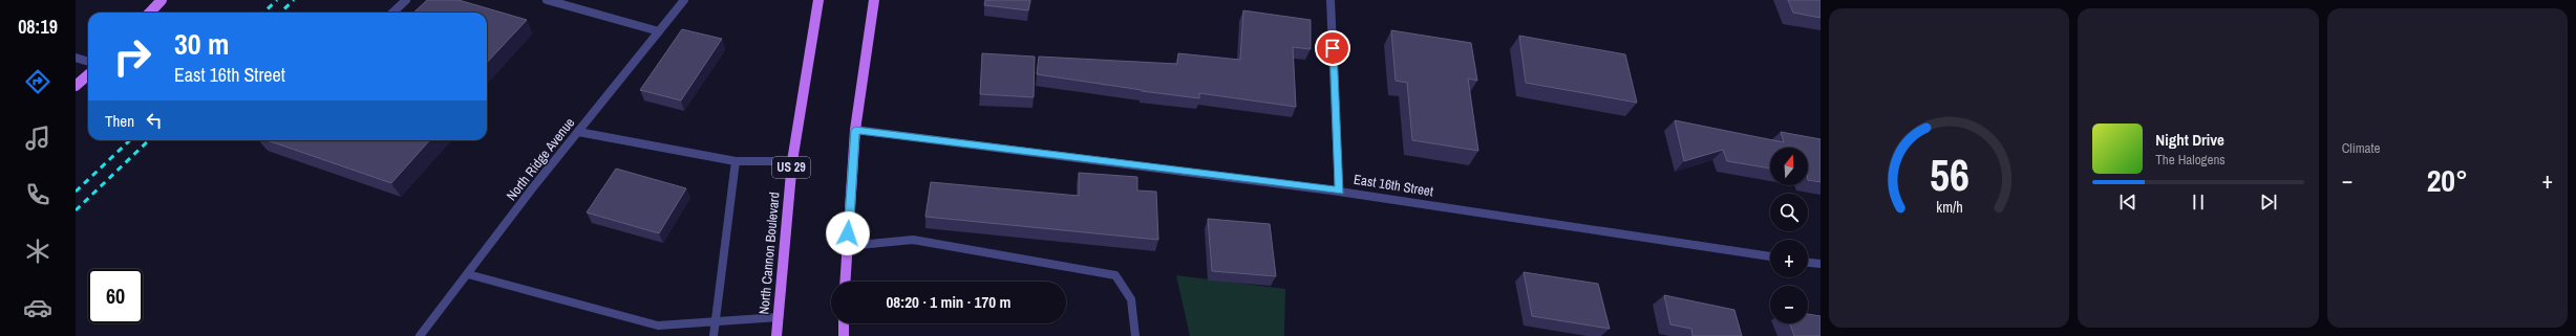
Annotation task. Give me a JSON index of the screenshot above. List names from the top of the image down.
{
  "streets": {
    "main road": ["US 29", "North Cannon Boulevard"],
    "street": ["North Ridge Avenue", "East 16th Street"]
  },
  "north": "top",
  "page": {
    "tabs": "08:19",
    "tile": "Climate",
    "turn": ["30 m", "East 16th Street"],
    "then": "Then",
    "song": ["Night Drive", "The Halogens"],
    "map_buttons": ["+", "−"],
    "heat": ["−", "20°", "+"],
    "limit": "60",
    "trip": "08:20 · 1 min · 170 m",
    "gauge": ["56", "km/h"]
  }
}
